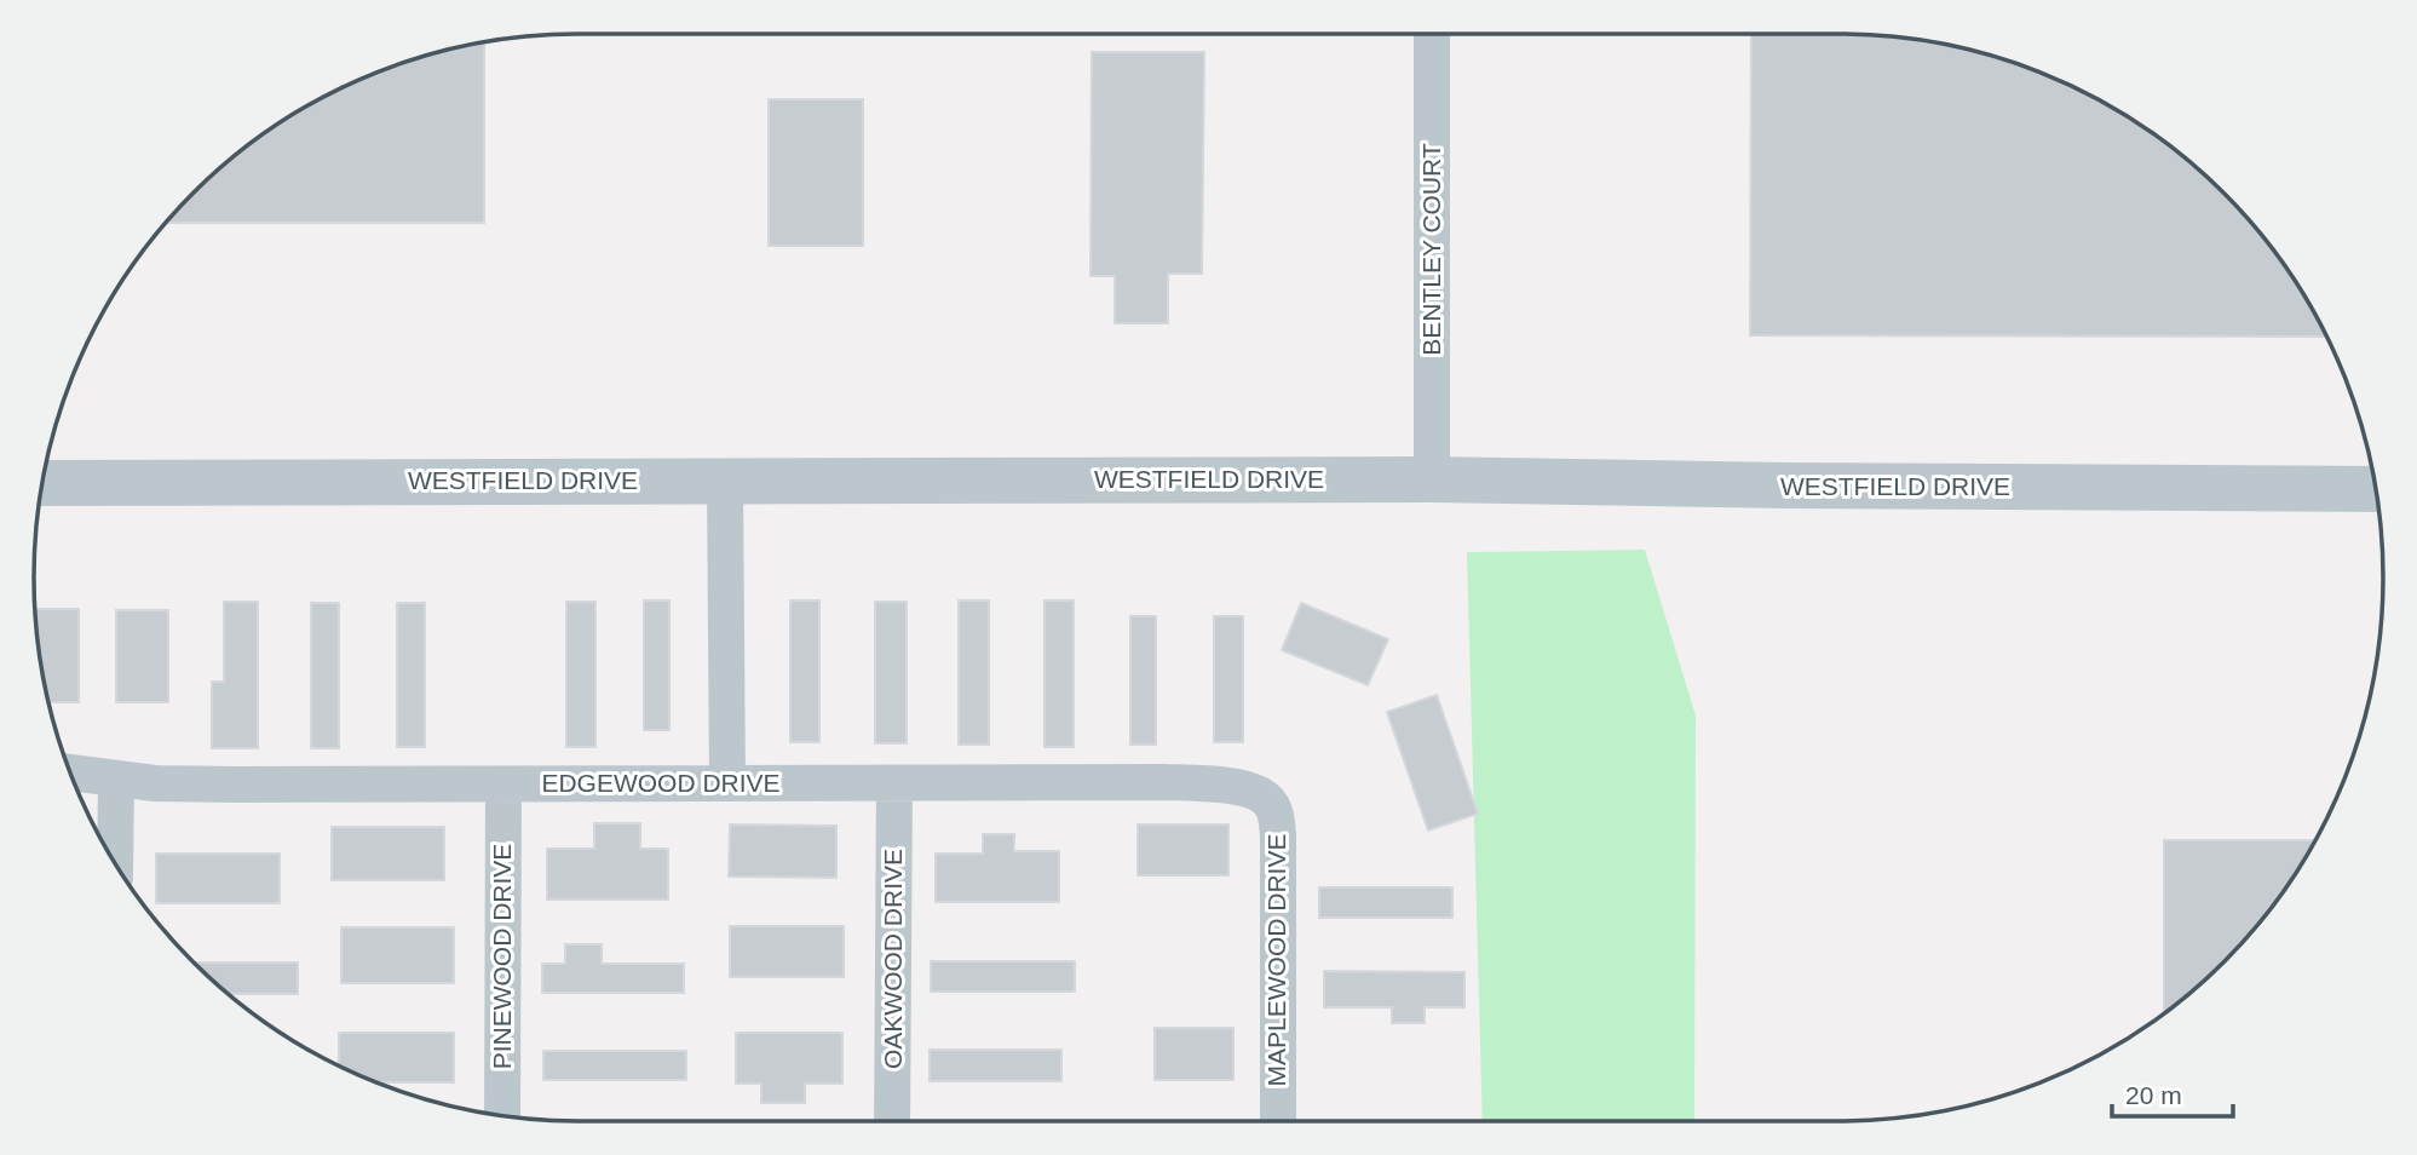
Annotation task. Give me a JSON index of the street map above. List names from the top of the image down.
{
  "streets": {
    "street": [
      "BENTLEY COURT",
      "WESTFIELD DRIVE",
      "EDGEWOOD DRIVE",
      "PINEWOOD DRIVE",
      "OAKWOOD DRIVE",
      "MAPLEWOOD DRIVE"
    ]
  },
  "crossings": [
    ["BENTLEY COURT", "WESTFIELD DRIVE"],
    ["EDGEWOOD DRIVE", "PINEWOOD DRIVE"],
    ["EDGEWOOD DRIVE", "OAKWOOD DRIVE"],
    ["EDGEWOOD DRIVE", "MAPLEWOOD DRIVE"]
  ],
  "scale_bar": "20 m"
}
